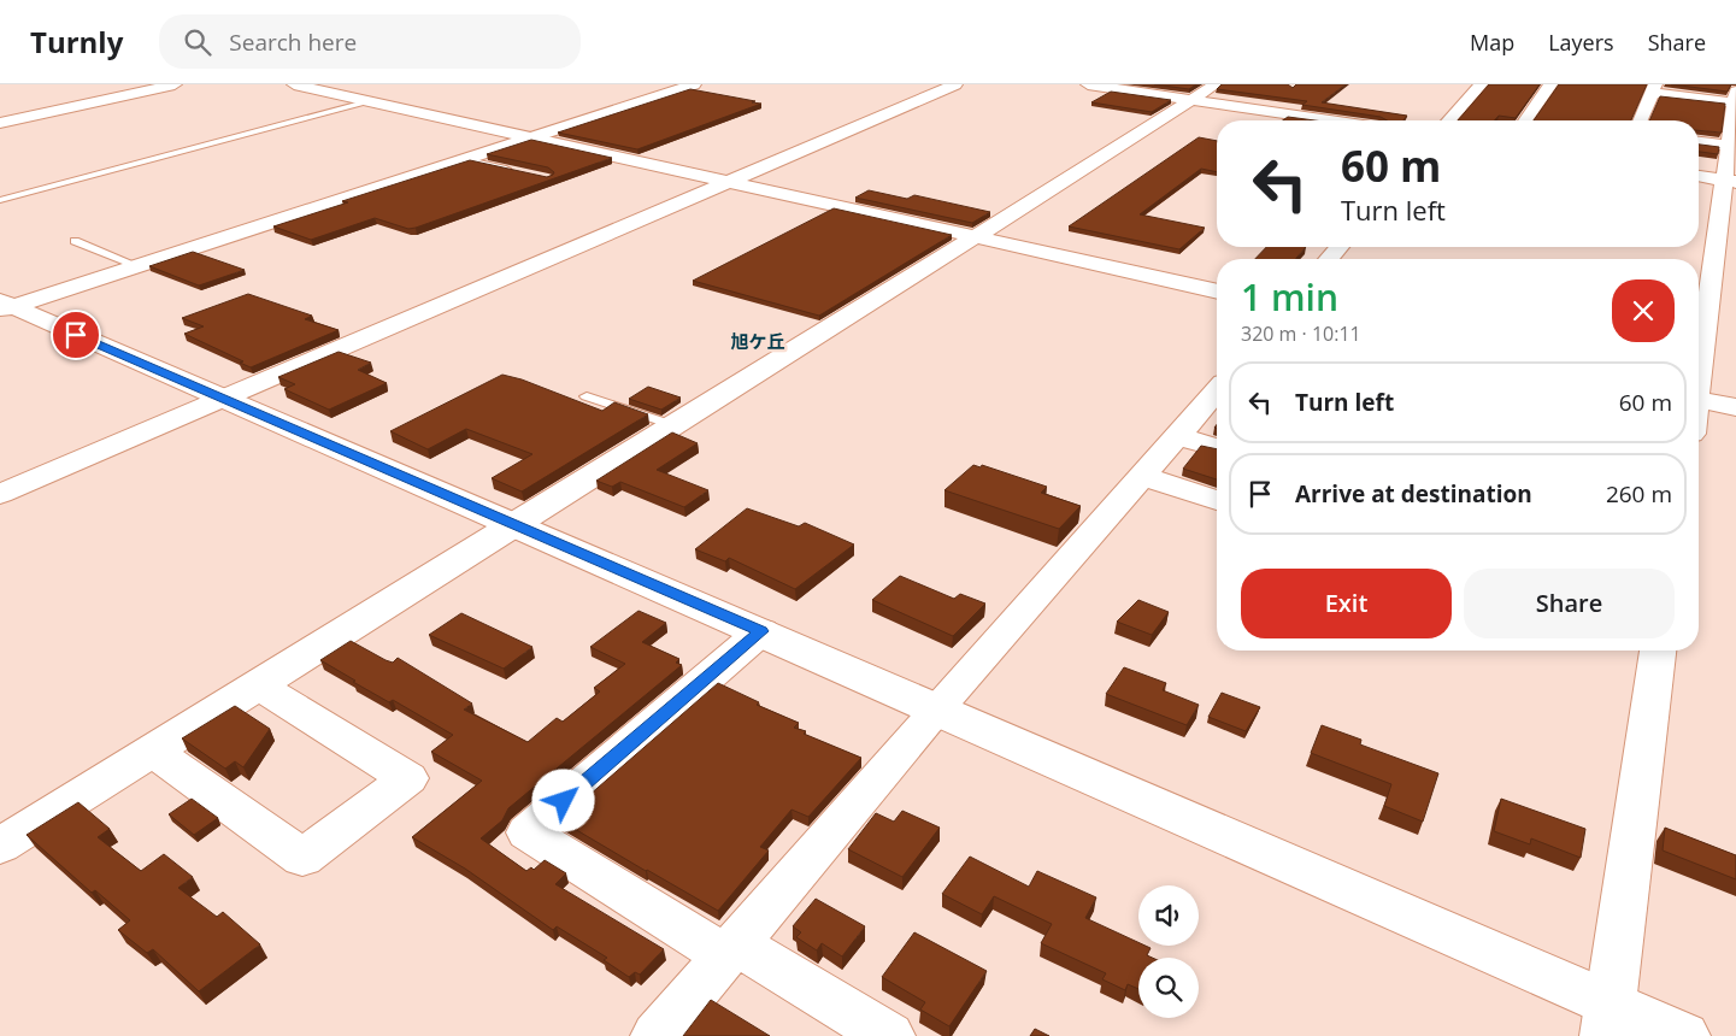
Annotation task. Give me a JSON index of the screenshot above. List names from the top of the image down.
{
  "districts": ["旭ケ丘"],
  "page": {
    "header": "Turnly",
    "search": "Search here",
    "nav": ["Map", "Layers", "Share"],
    "turn": ["60 m", "Turn left"],
    "heading": ["1 min", "320 m · 10:11"],
    "list": [
      {
        "name": "Turn left",
        "value": "60 m"
      },
      {
        "name": "Arrive at destination",
        "value": "260 m"
      }
    ],
    "buttons": ["Exit", "Share"]
  }
}
